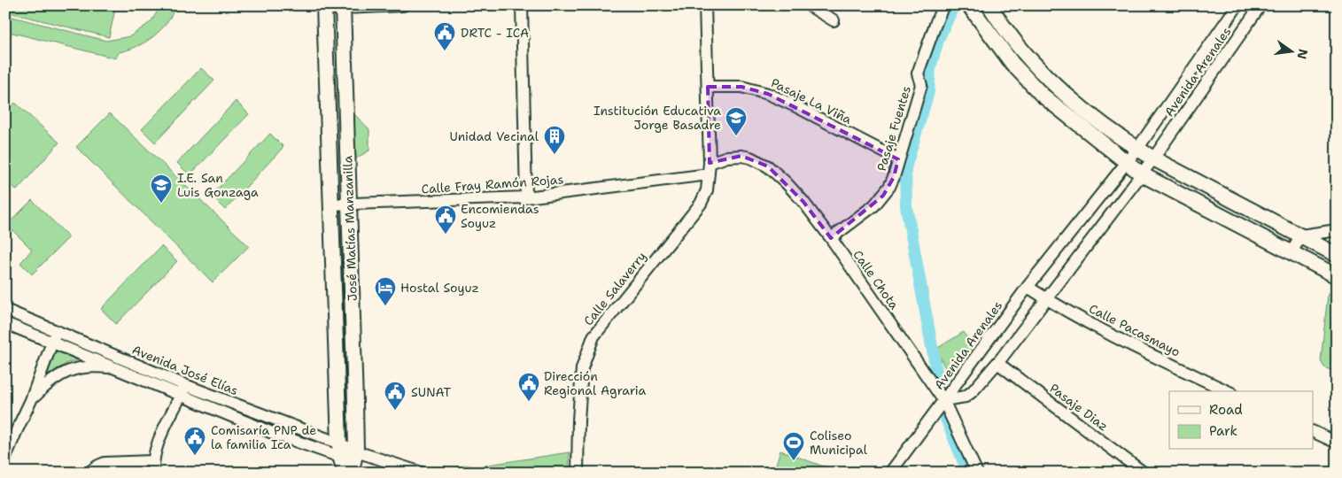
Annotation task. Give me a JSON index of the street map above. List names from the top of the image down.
{
  "streets": {
    "main road": ["José Matías Manzanilla"],
    "street": [
      "Avenida Arenales",
      "Pasaje La Viña",
      "Pasaje Fuentes",
      "Calle Fray Ramón Rojas",
      "Calle Chota",
      "Calle Salaverry",
      "Calle Pacasmayo",
      "Avenida José Elías",
      "Pasaje Diaz"
    ]
  },
  "crossings": [
    ["Avenida Arenales", "Calle Chota"],
    ["Avenida Arenales", "Calle Pacasmayo"],
    ["Avenida Arenales", "Pasaje Diaz"],
    ["Pasaje La Viña", "Pasaje Fuentes"],
    ["Pasaje La Viña", "Calle Salaverry"],
    ["Pasaje Fuentes", "Calle Chota"],
    ["Calle Fray Ramón Rojas", "José Matías Manzanilla"],
    ["Calle Fray Ramón Rojas", "Calle Salaverry"],
    ["José Matías Manzanilla", "Avenida José Elías"],
    ["Calle Chota", "Calle Salaverry"]
  ],
  "places": {
    "public building": [
      "DRTC - ICA",
      "Encomiendas Soyuz",
      "Dirección Regional Agraria",
      "SUNAT",
      "Comisaría PNP de la familia Ica"
    ],
    "school or university": ["Institución Educativa Jorge Basadre", "I.E. San Luis Gonzaga"],
    "building": ["Unidad Vecinal"],
    "hotel": ["Hostal Soyuz"],
    "sports": ["Coliseo Municipal"]
  },
  "legend": ["Road", "Park"],
  "north": "right"
}
